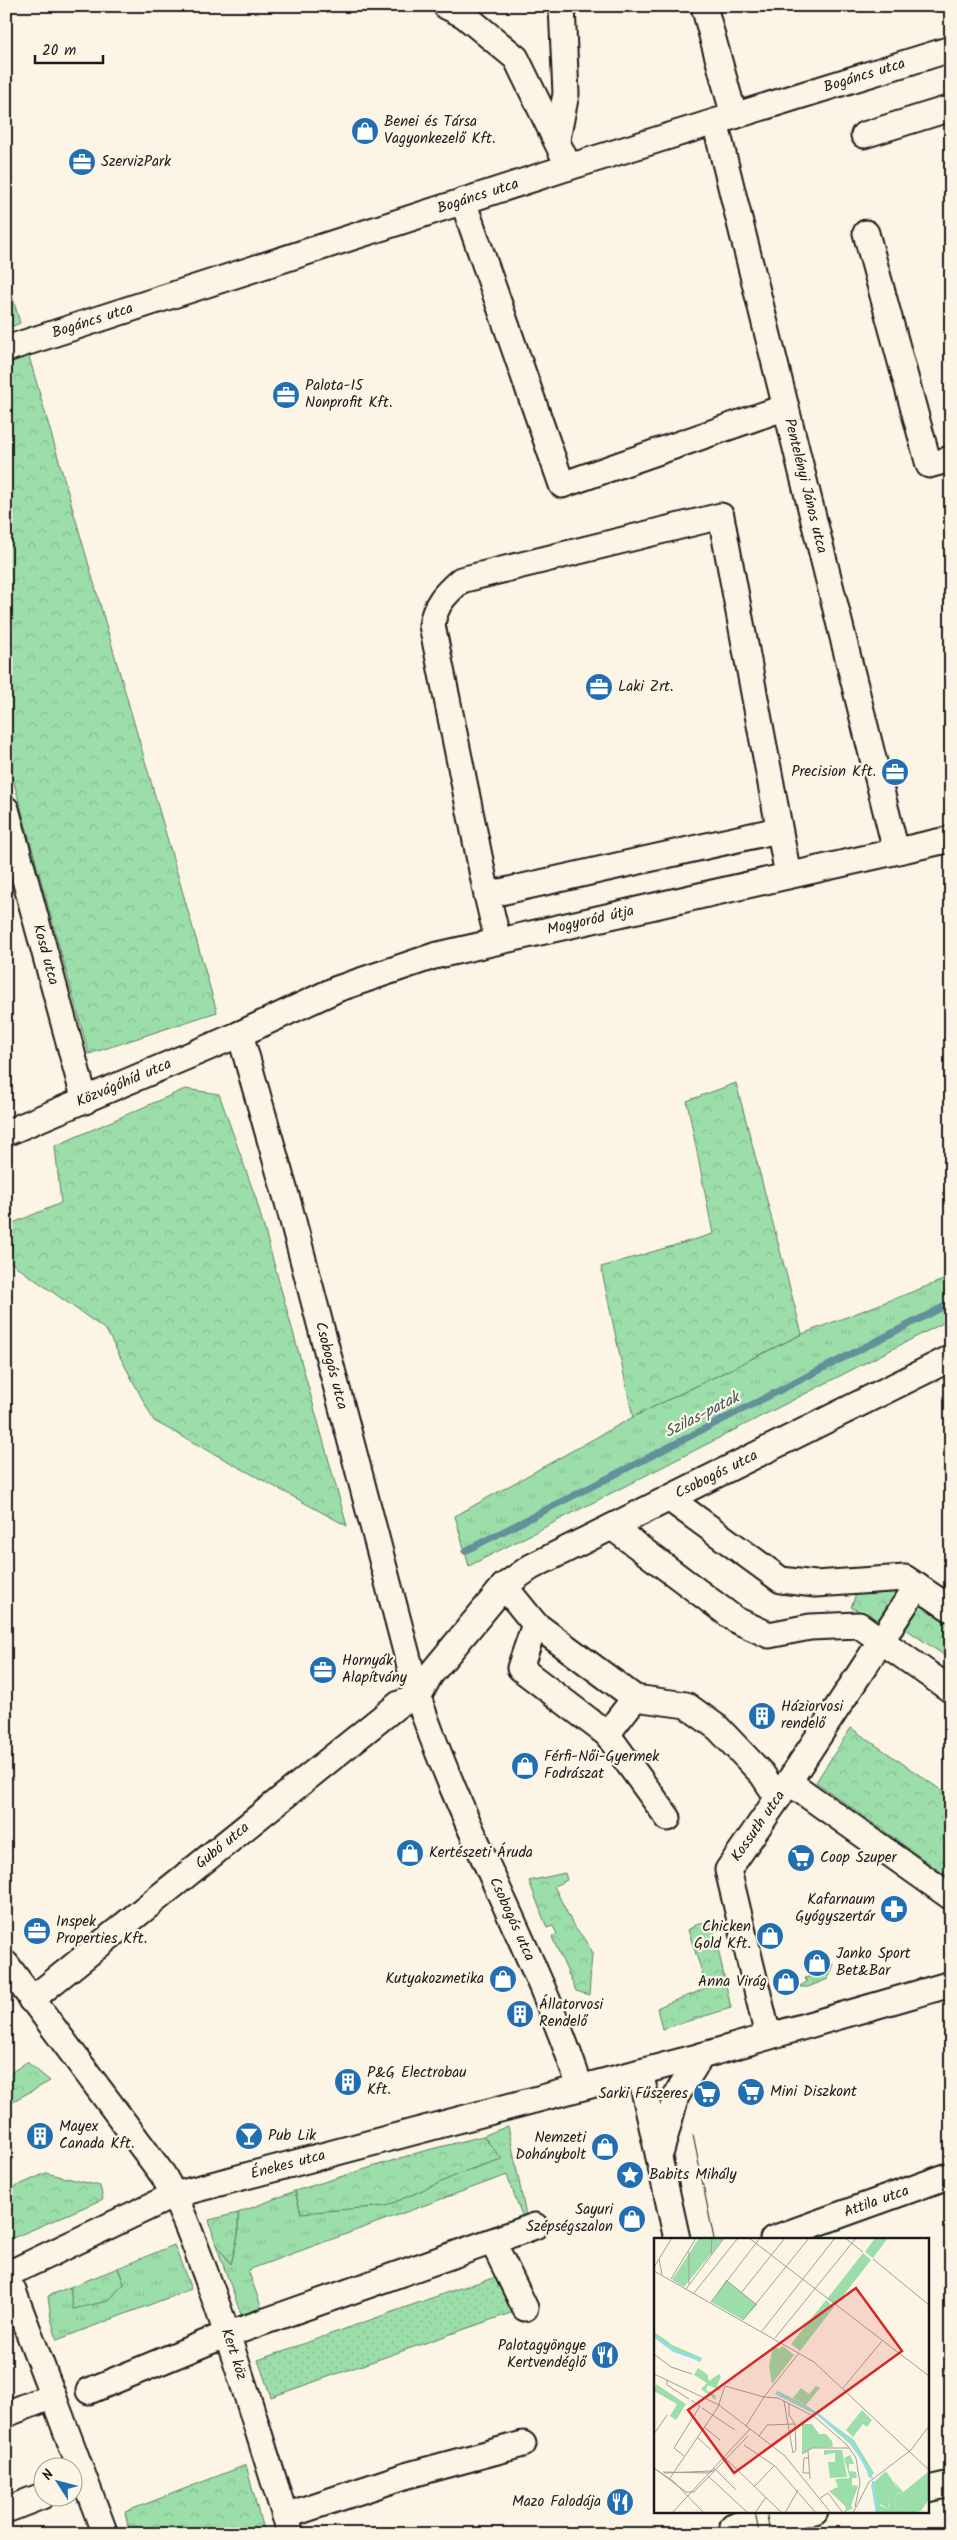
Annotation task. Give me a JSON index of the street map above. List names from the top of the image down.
{
  "streets": {
    "street": [
      "Bogáncs utca",
      "Pentelényi János utca",
      "Mogyoród útja",
      "Kosd utca",
      "Közvágóhíd utca",
      "Csobogós utca",
      "Kossuth utca",
      "Gubó utca",
      "Énekes utca",
      "Attila utca",
      "Kert köz"
    ]
  },
  "crossings": [
    ["Bogáncs utca", "Pentelényi János utca"],
    ["Pentelényi János utca", "Mogyoród útja"],
    ["Mogyoród útja", "Közvágóhíd utca"],
    ["Mogyoród útja", "Csobogós utca"],
    ["Kosd utca", "Közvágóhíd utca"],
    ["Közvágóhíd utca", "Csobogós utca"],
    ["Csobogós utca", "Gubó utca"],
    ["Csobogós utca", "Énekes utca"],
    ["Gubó utca", "Kert köz"],
    ["Énekes utca", "Kert köz"]
  ],
  "water": ["Szilas-patak"],
  "places": {
    "shop": [
      "Benei és Társa Vagyonkezelő Kft.",
      "Férfi-Női-Gyermek Fodrászat",
      "Kertészeti Áruda",
      "Chicken Gold Kft.",
      "Janko Sport Bet&Bar",
      "Kutyakozmetika",
      "Anna Virág",
      "Nemzeti Dohánybolt",
      "Sayuri Szépségszalon"
    ],
    "office": [
      "SzervizPark",
      "Palota-15 Nonprofit Kft.",
      "Laki Zrt.",
      "Precision Kft.",
      "Hornyák Alapítvány",
      "Inspek Properties Kft."
    ],
    "building": [
      "Háziorvosi rendelő",
      "Állatorvosi Rendelő",
      "P&G Electrobau Kft.",
      "Mayex Canada Kft."
    ],
    "supermarket": ["Coop Szuper", "Mini Diszkont", "Sarki Fűszeres"],
    "pharmacy": ["Kafarnaum Gyógyszertár"],
    "bar": ["Pub Lik"],
    "place": ["Babits Mihály"],
    "restaurant": ["Palotagyöngye Kertvendéglő", "Mazo Falodája"]
  },
  "scale_bar": "20 m",
  "north": "top left"
}
